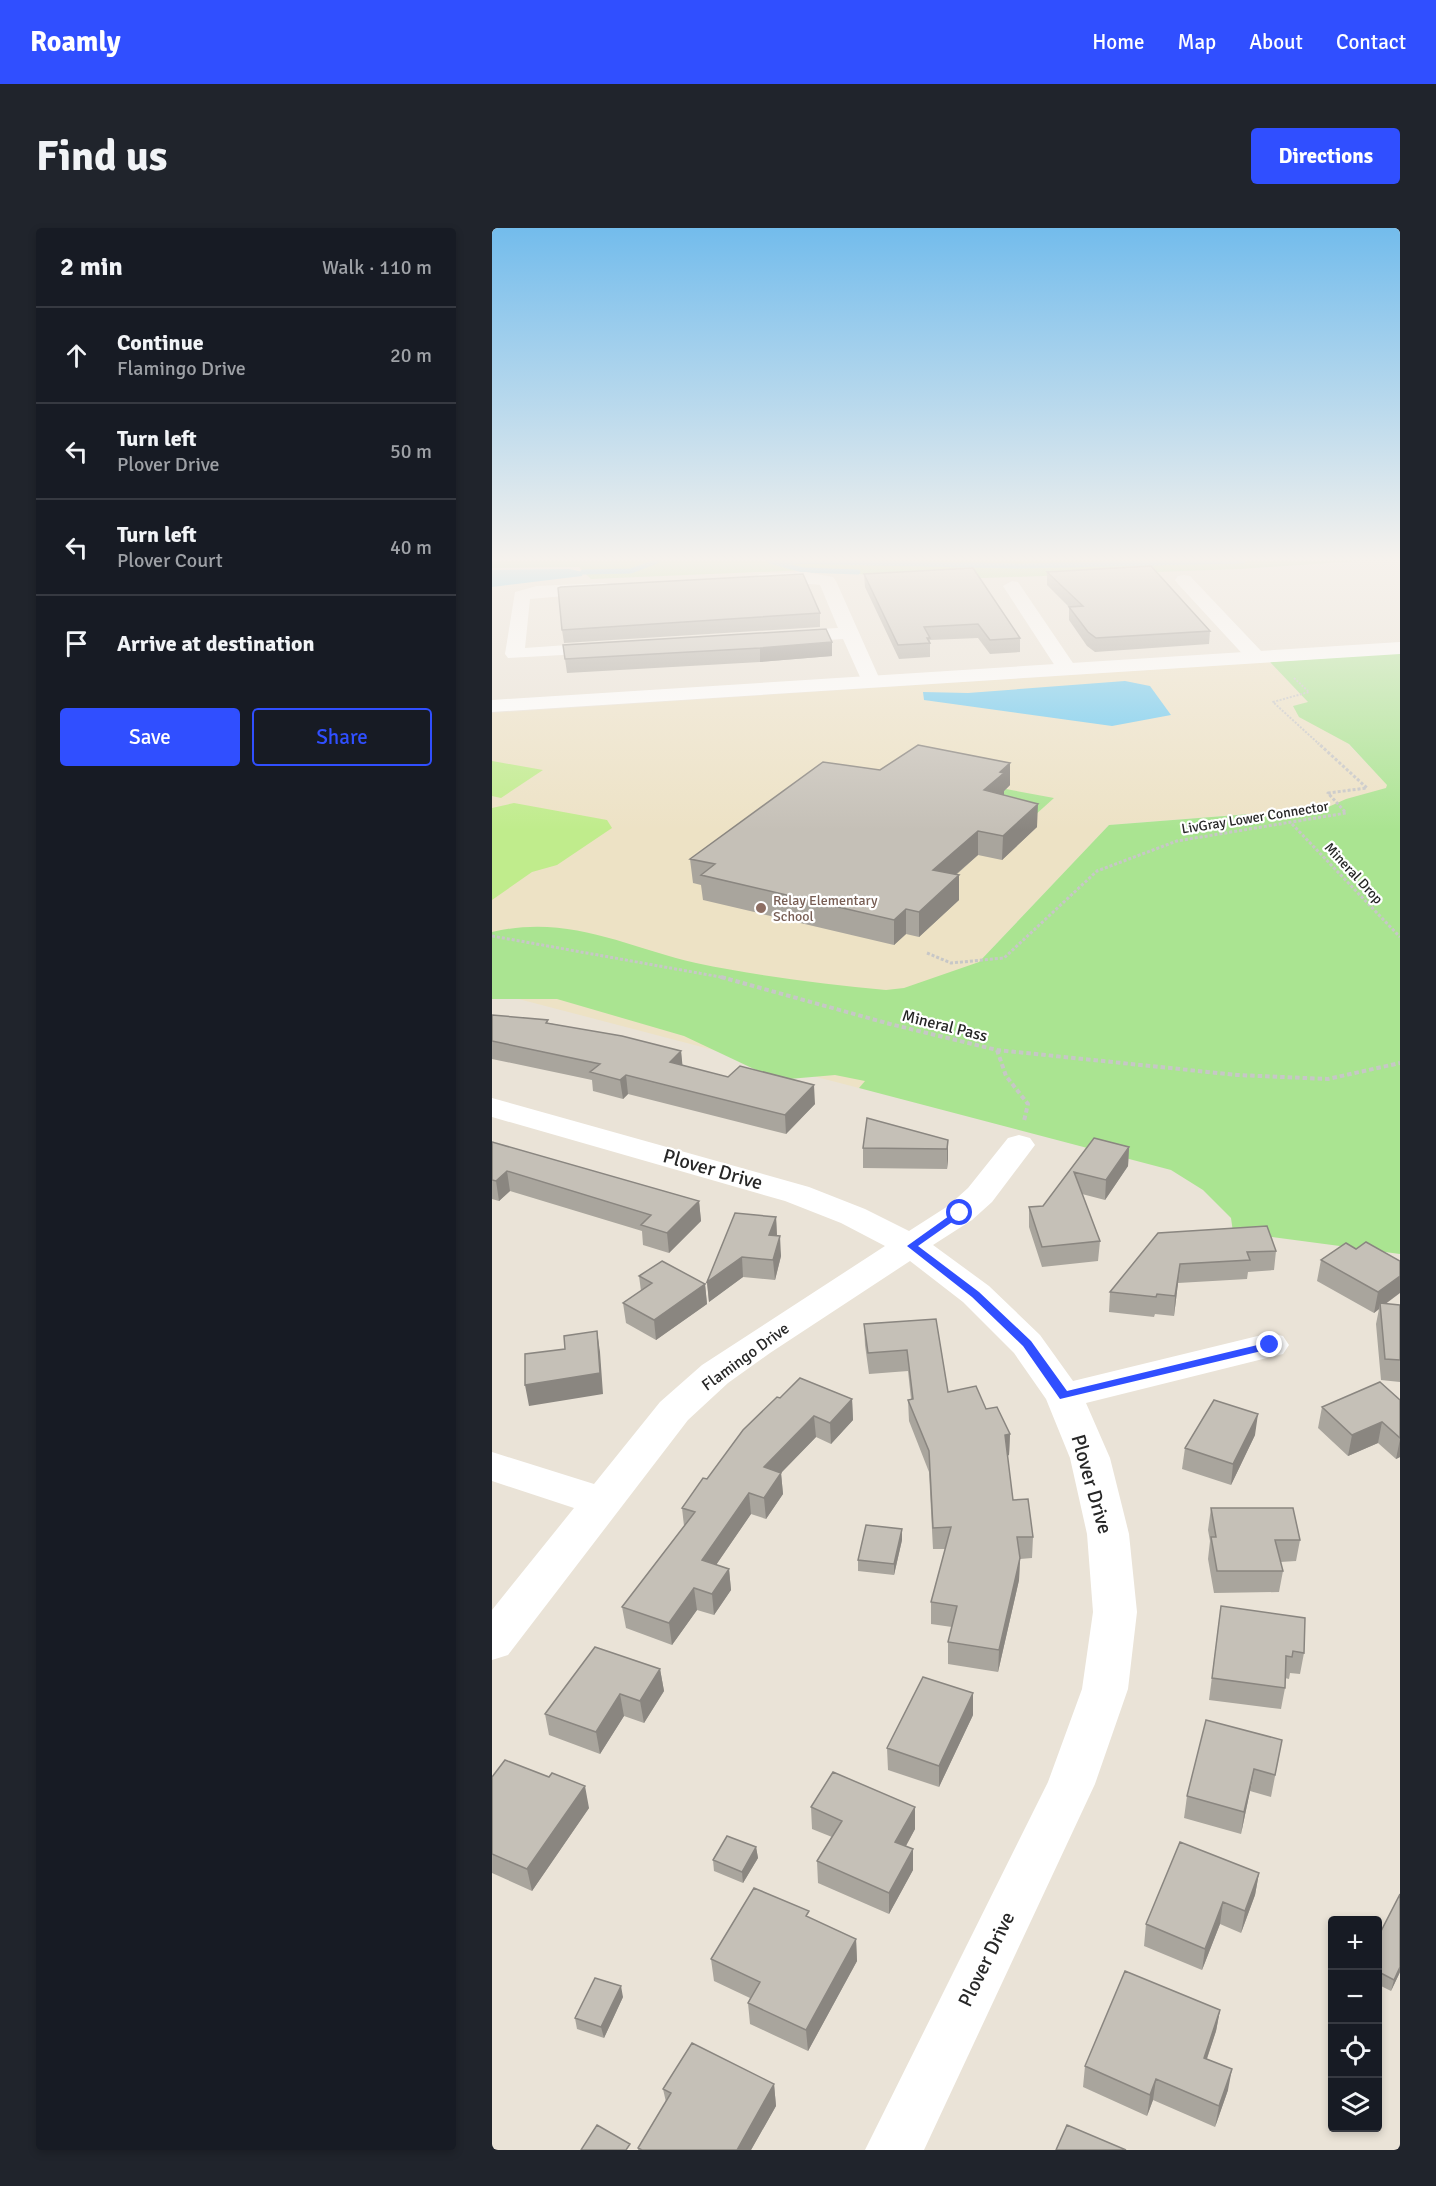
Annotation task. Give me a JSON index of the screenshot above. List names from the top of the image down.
{
  "streets": {
    "street": ["Plover Drive", "Flamingo Drive"],
    "path": ["LivGray Lower Connector", "Mineral Drop", "Mineral Pass"]
  },
  "crossings": [
    ["LivGray Lower Connector", "Mineral Drop"],
    ["Plover Drive", "Flamingo Drive"]
  ],
  "places": ["Relay Elementary School"],
  "page": {
    "header": "Roamly",
    "nav": [
      "Home",
      "Map",
      "About",
      "Contact"
    ],
    "buttons": [
      "Directions",
      ["Save", "Share"]
    ],
    "title": "Find us",
    "heading": ["2 min", "Walk · 110 m"],
    "list": [
      ["Continue", "Flamingo Drive", "20 m"],
      ["Turn left", "Plover Drive", "50 m"],
      ["Turn left", "Plover Court", "40 m"],
      "Arrive at destination"
    ],
    "map_buttons": ["+", "−"]
  }
}
